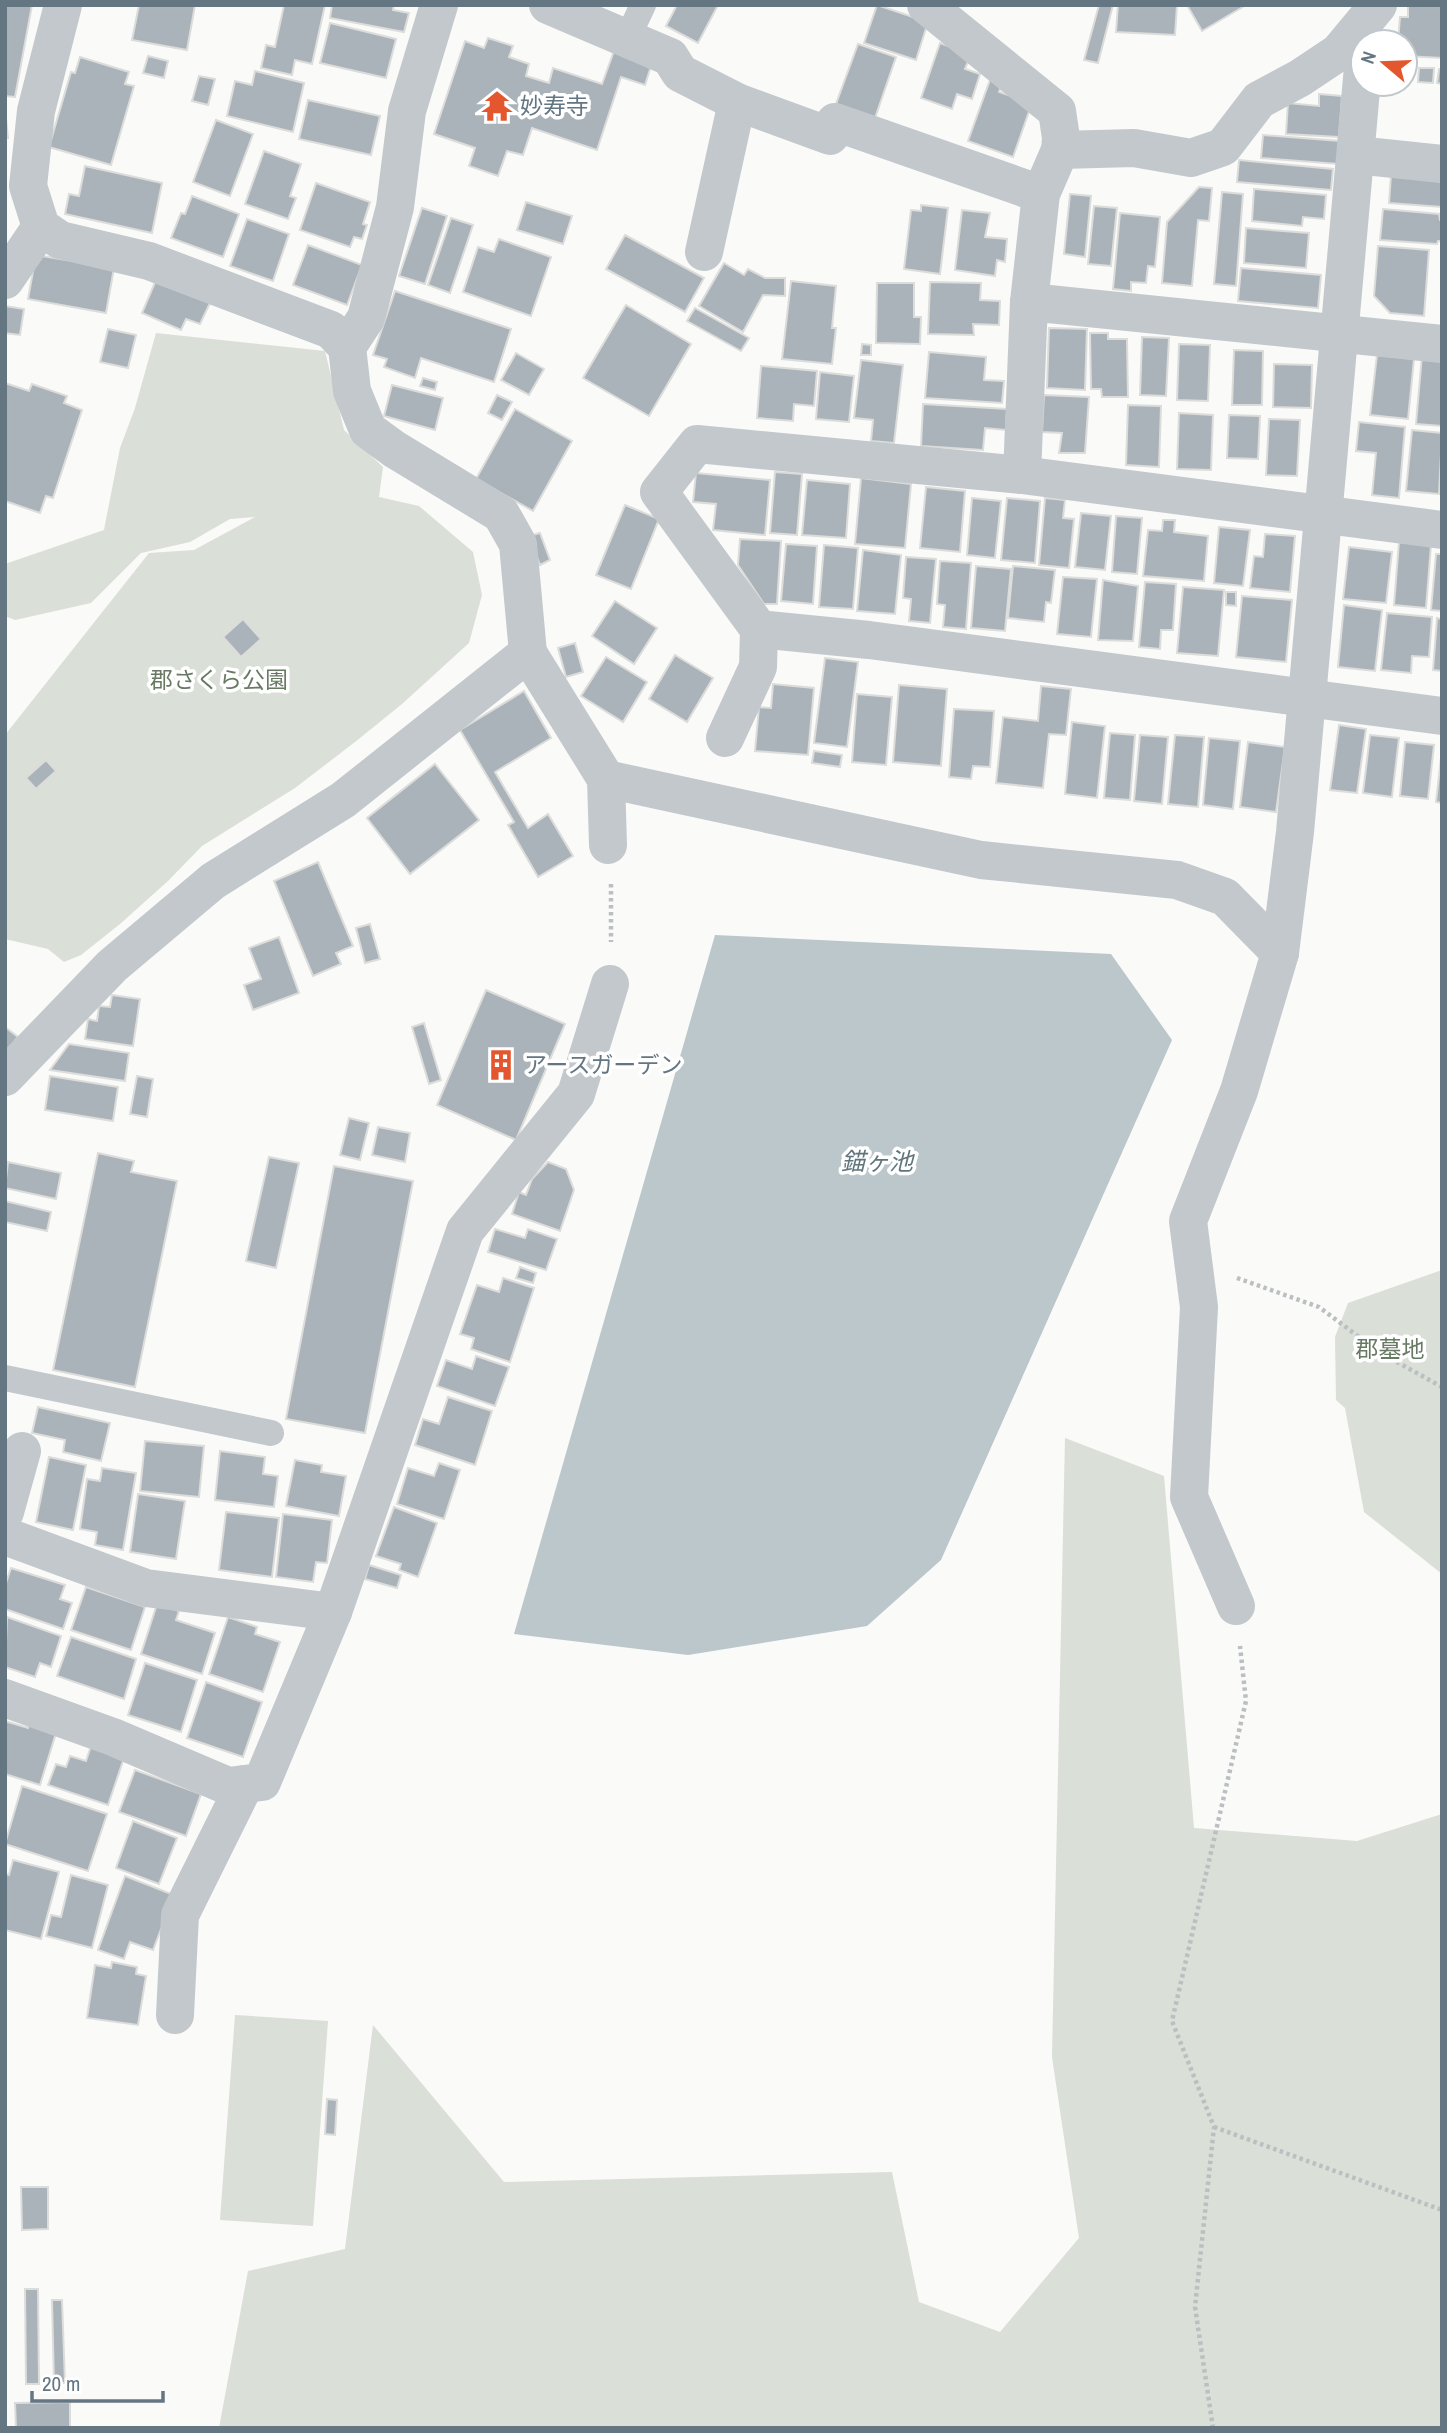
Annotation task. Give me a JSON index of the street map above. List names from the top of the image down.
{
  "water": ["錨ヶ池"],
  "parks": ["郡さくら公園", "郡墓地"],
  "places": {
    "temple": ["妙寿寺"],
    "building": ["アースガーデン"]
  },
  "scale_bar": "20 m",
  "north": "left"
}
